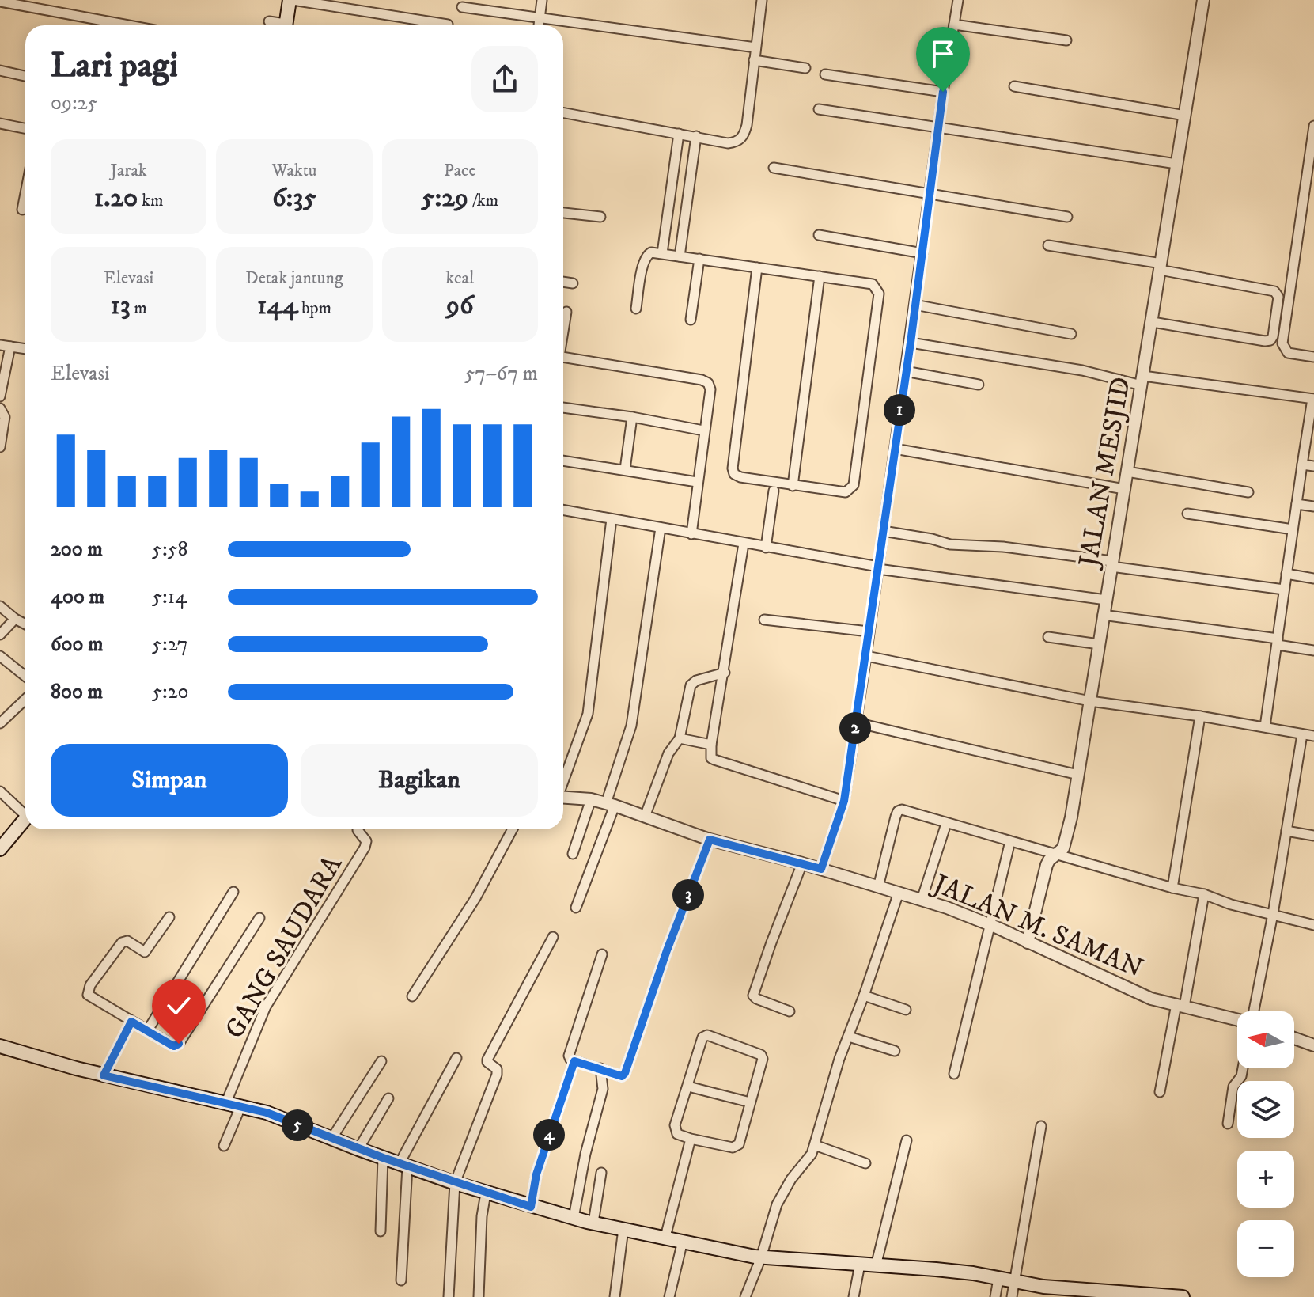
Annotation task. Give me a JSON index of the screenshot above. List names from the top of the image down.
{
  "streets": {
    "street": ["JALAN MESJID", "JALAN M. SAMAN", "GANG SAUDARA"]
  },
  "crossings": [
    ["JALAN MESJID", "JALAN M. SAMAN"]
  ],
  "north": "left",
  "page": {
    "heading": ["Lari pagi", "09:25"],
    "stats": [
      ["Jarak", "1.20 km"],
      ["Waktu", "6:35"],
      ["Pace", "5:29 /km"],
      ["Elevasi", "13 m"],
      ["Detak jantung", "144 bpm"],
      ["kcal", "96"]
    ],
    "chart": ["Elevasi", "57–67 m"],
    "pins": [
      "1",
      "2",
      "3",
      "5",
      "4"
    ],
    "list": [
      {
        "name": "200 m",
        "note": "5:58"
      },
      {
        "name": "400 m",
        "note": "5:14"
      },
      {
        "name": "600 m",
        "note": "5:27"
      },
      {
        "name": "800 m",
        "note": "5:20"
      }
    ],
    "buttons": ["Simpan", "Bagikan"],
    "map_buttons": ["+", "−"]
  }
}
